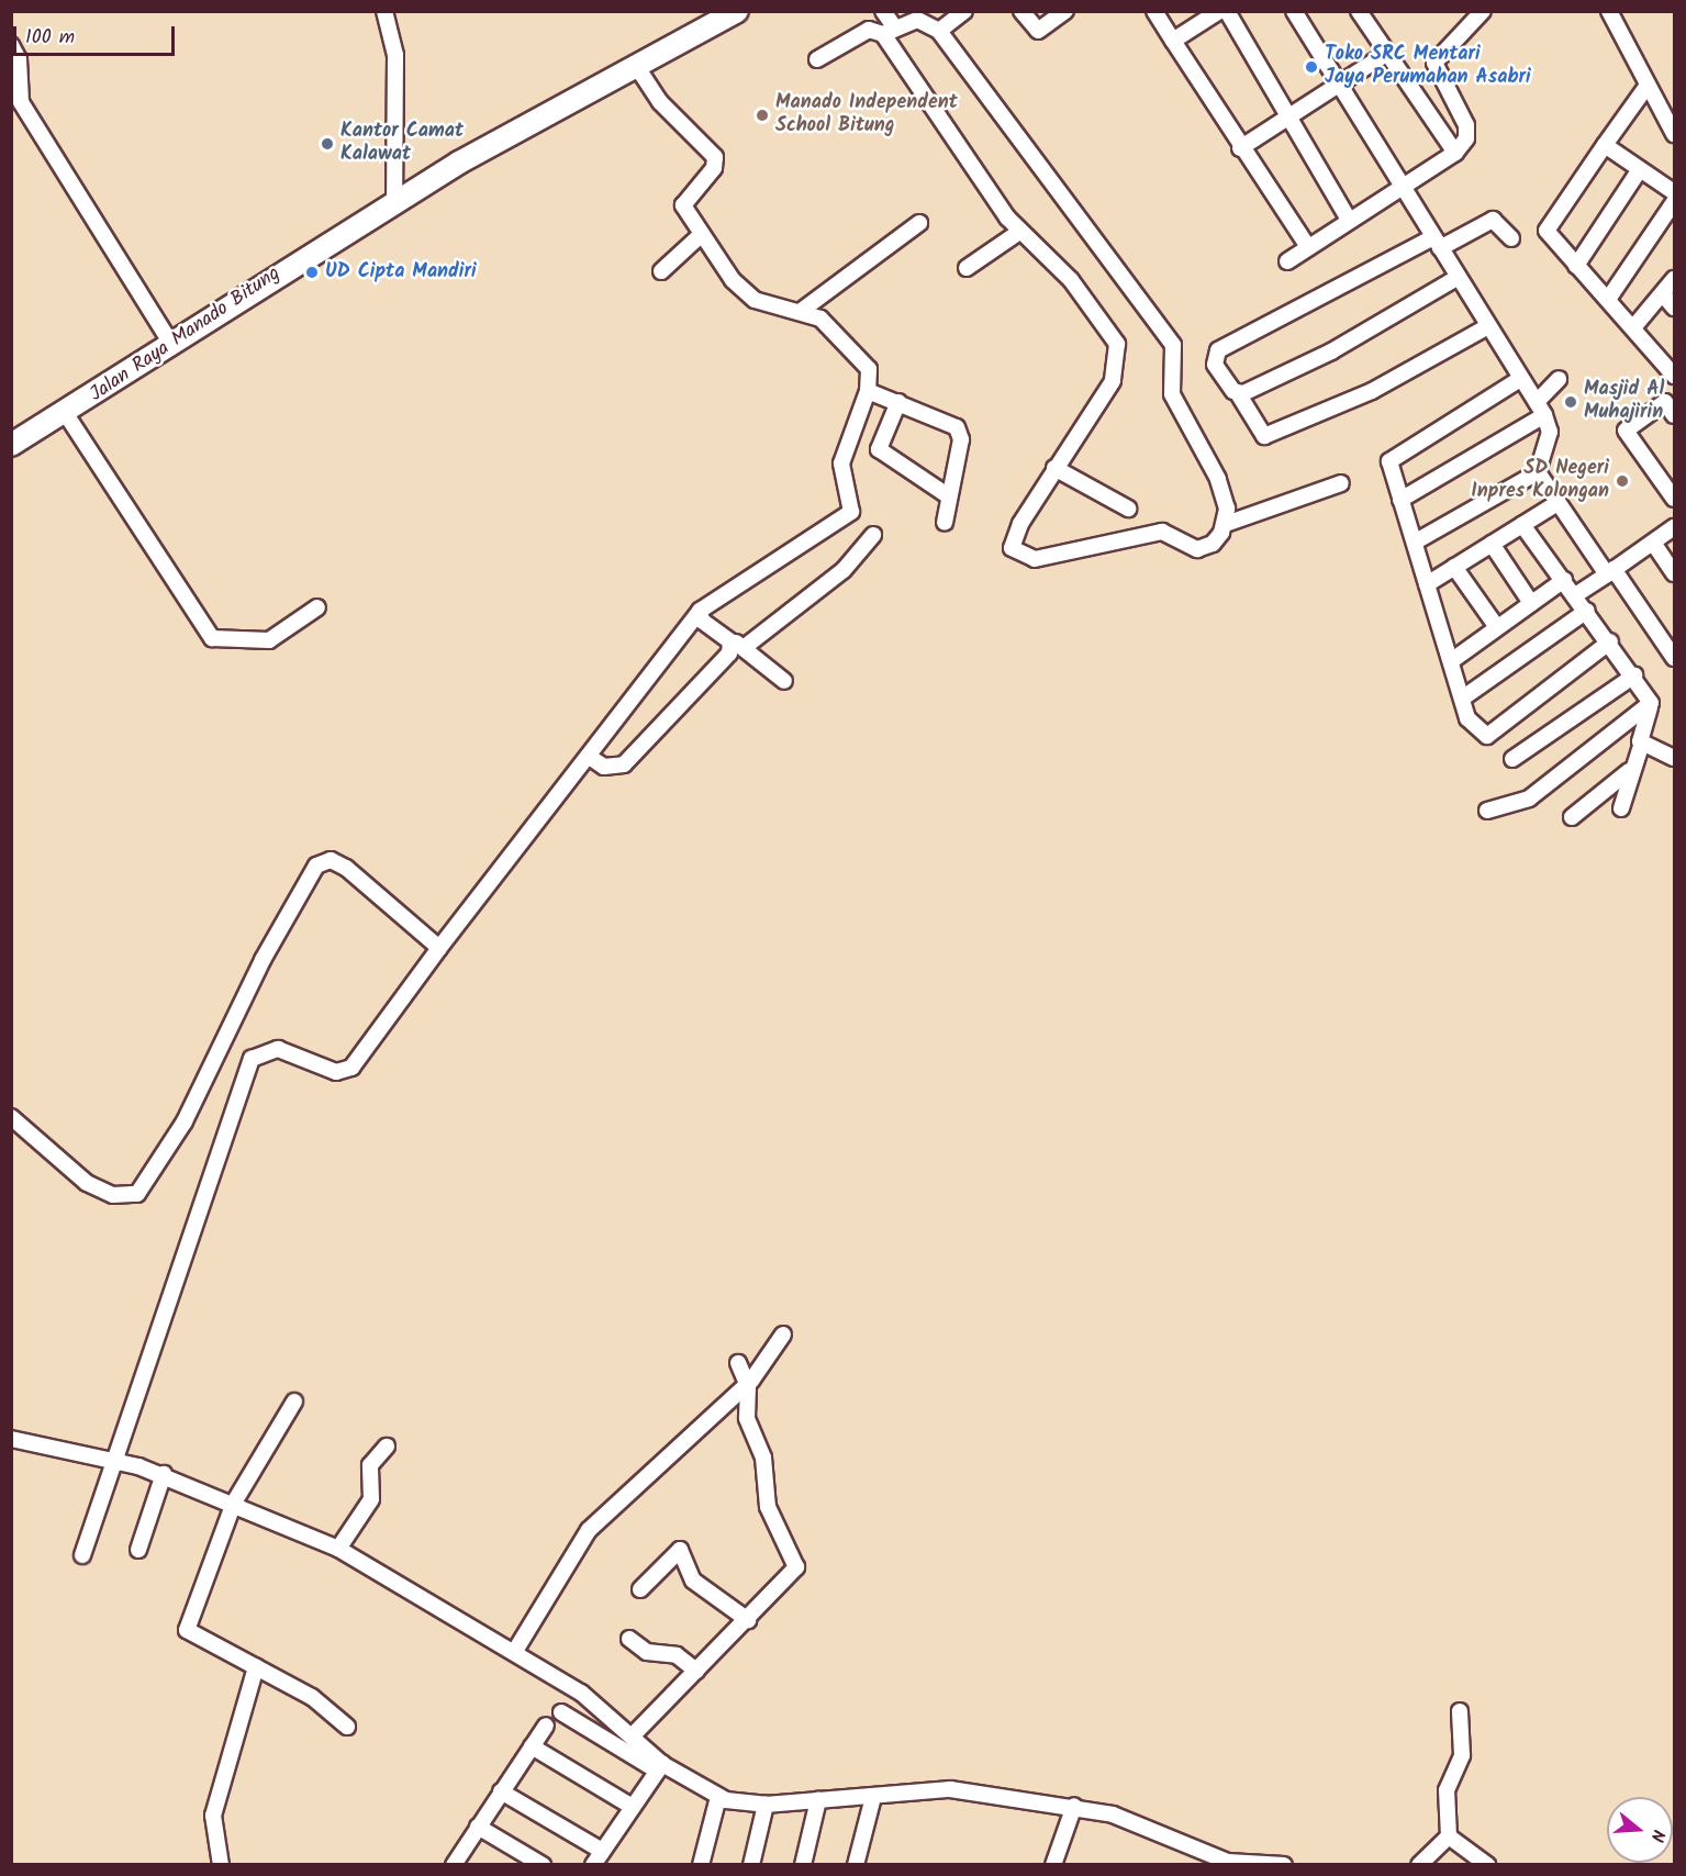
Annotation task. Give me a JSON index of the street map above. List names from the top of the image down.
{
  "streets": {
    "highway": ["Jalan Raya Manado Bitung"]
  },
  "places": [
    "Toko SRC Mentari Jaya Perumahan Asabri",
    "Manado Independent School Bitung",
    "Kantor Camat Kalawat",
    "UD Cipta Mandiri",
    "Masjid Al Muhajirin",
    "SD Negeri Inpres Kolongan"
  ],
  "scale_bar": "100 m",
  "north": "right"
}
